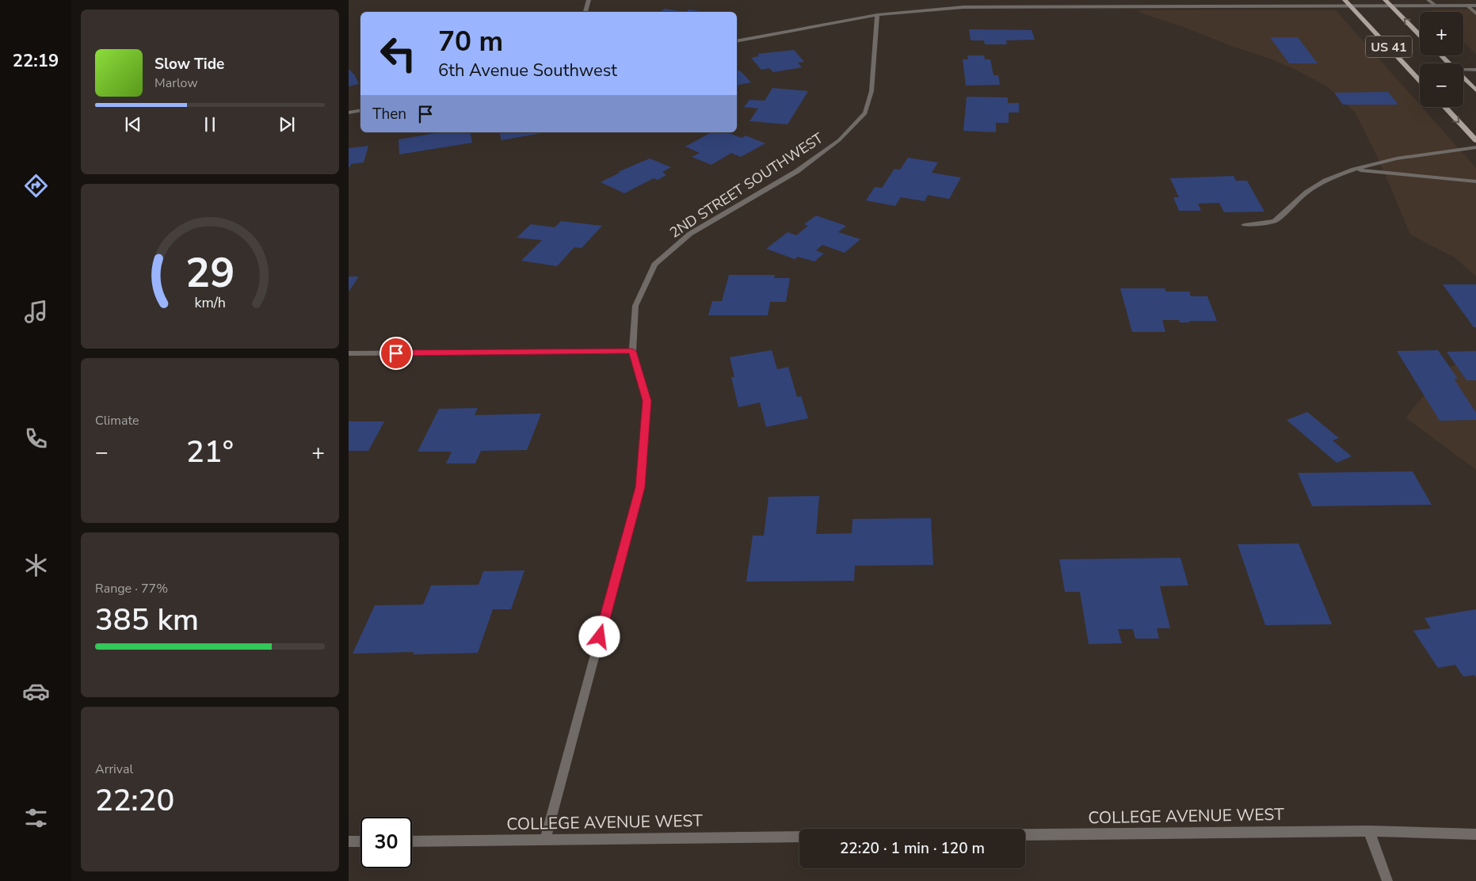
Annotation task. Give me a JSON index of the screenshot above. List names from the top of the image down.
{
  "streets": {
    "main road": ["US 41"],
    "street": ["2ND STREET SOUTHWEST", "COLLEGE AVENUE WEST"]
  },
  "crossings": [
    ["2ND STREET SOUTHWEST", "COLLEGE AVENUE WEST"]
  ],
  "page": {
    "tabs": "22:19",
    "map_buttons": ["+", "−"],
    "turn": ["70 m", "6th Avenue Southwest"],
    "song": ["Slow Tide", "Marlow"],
    "then": "Then",
    "tile": [
      "Climate",
      ["Range · 77%", "385 km"],
      ["Arrival", "22:20"]
    ],
    "heat": ["−", "21°", "+"],
    "limit": "30",
    "trip": "22:20 · 1 min · 120 m",
    "gauge": ["29", "km/h"]
  }
}
